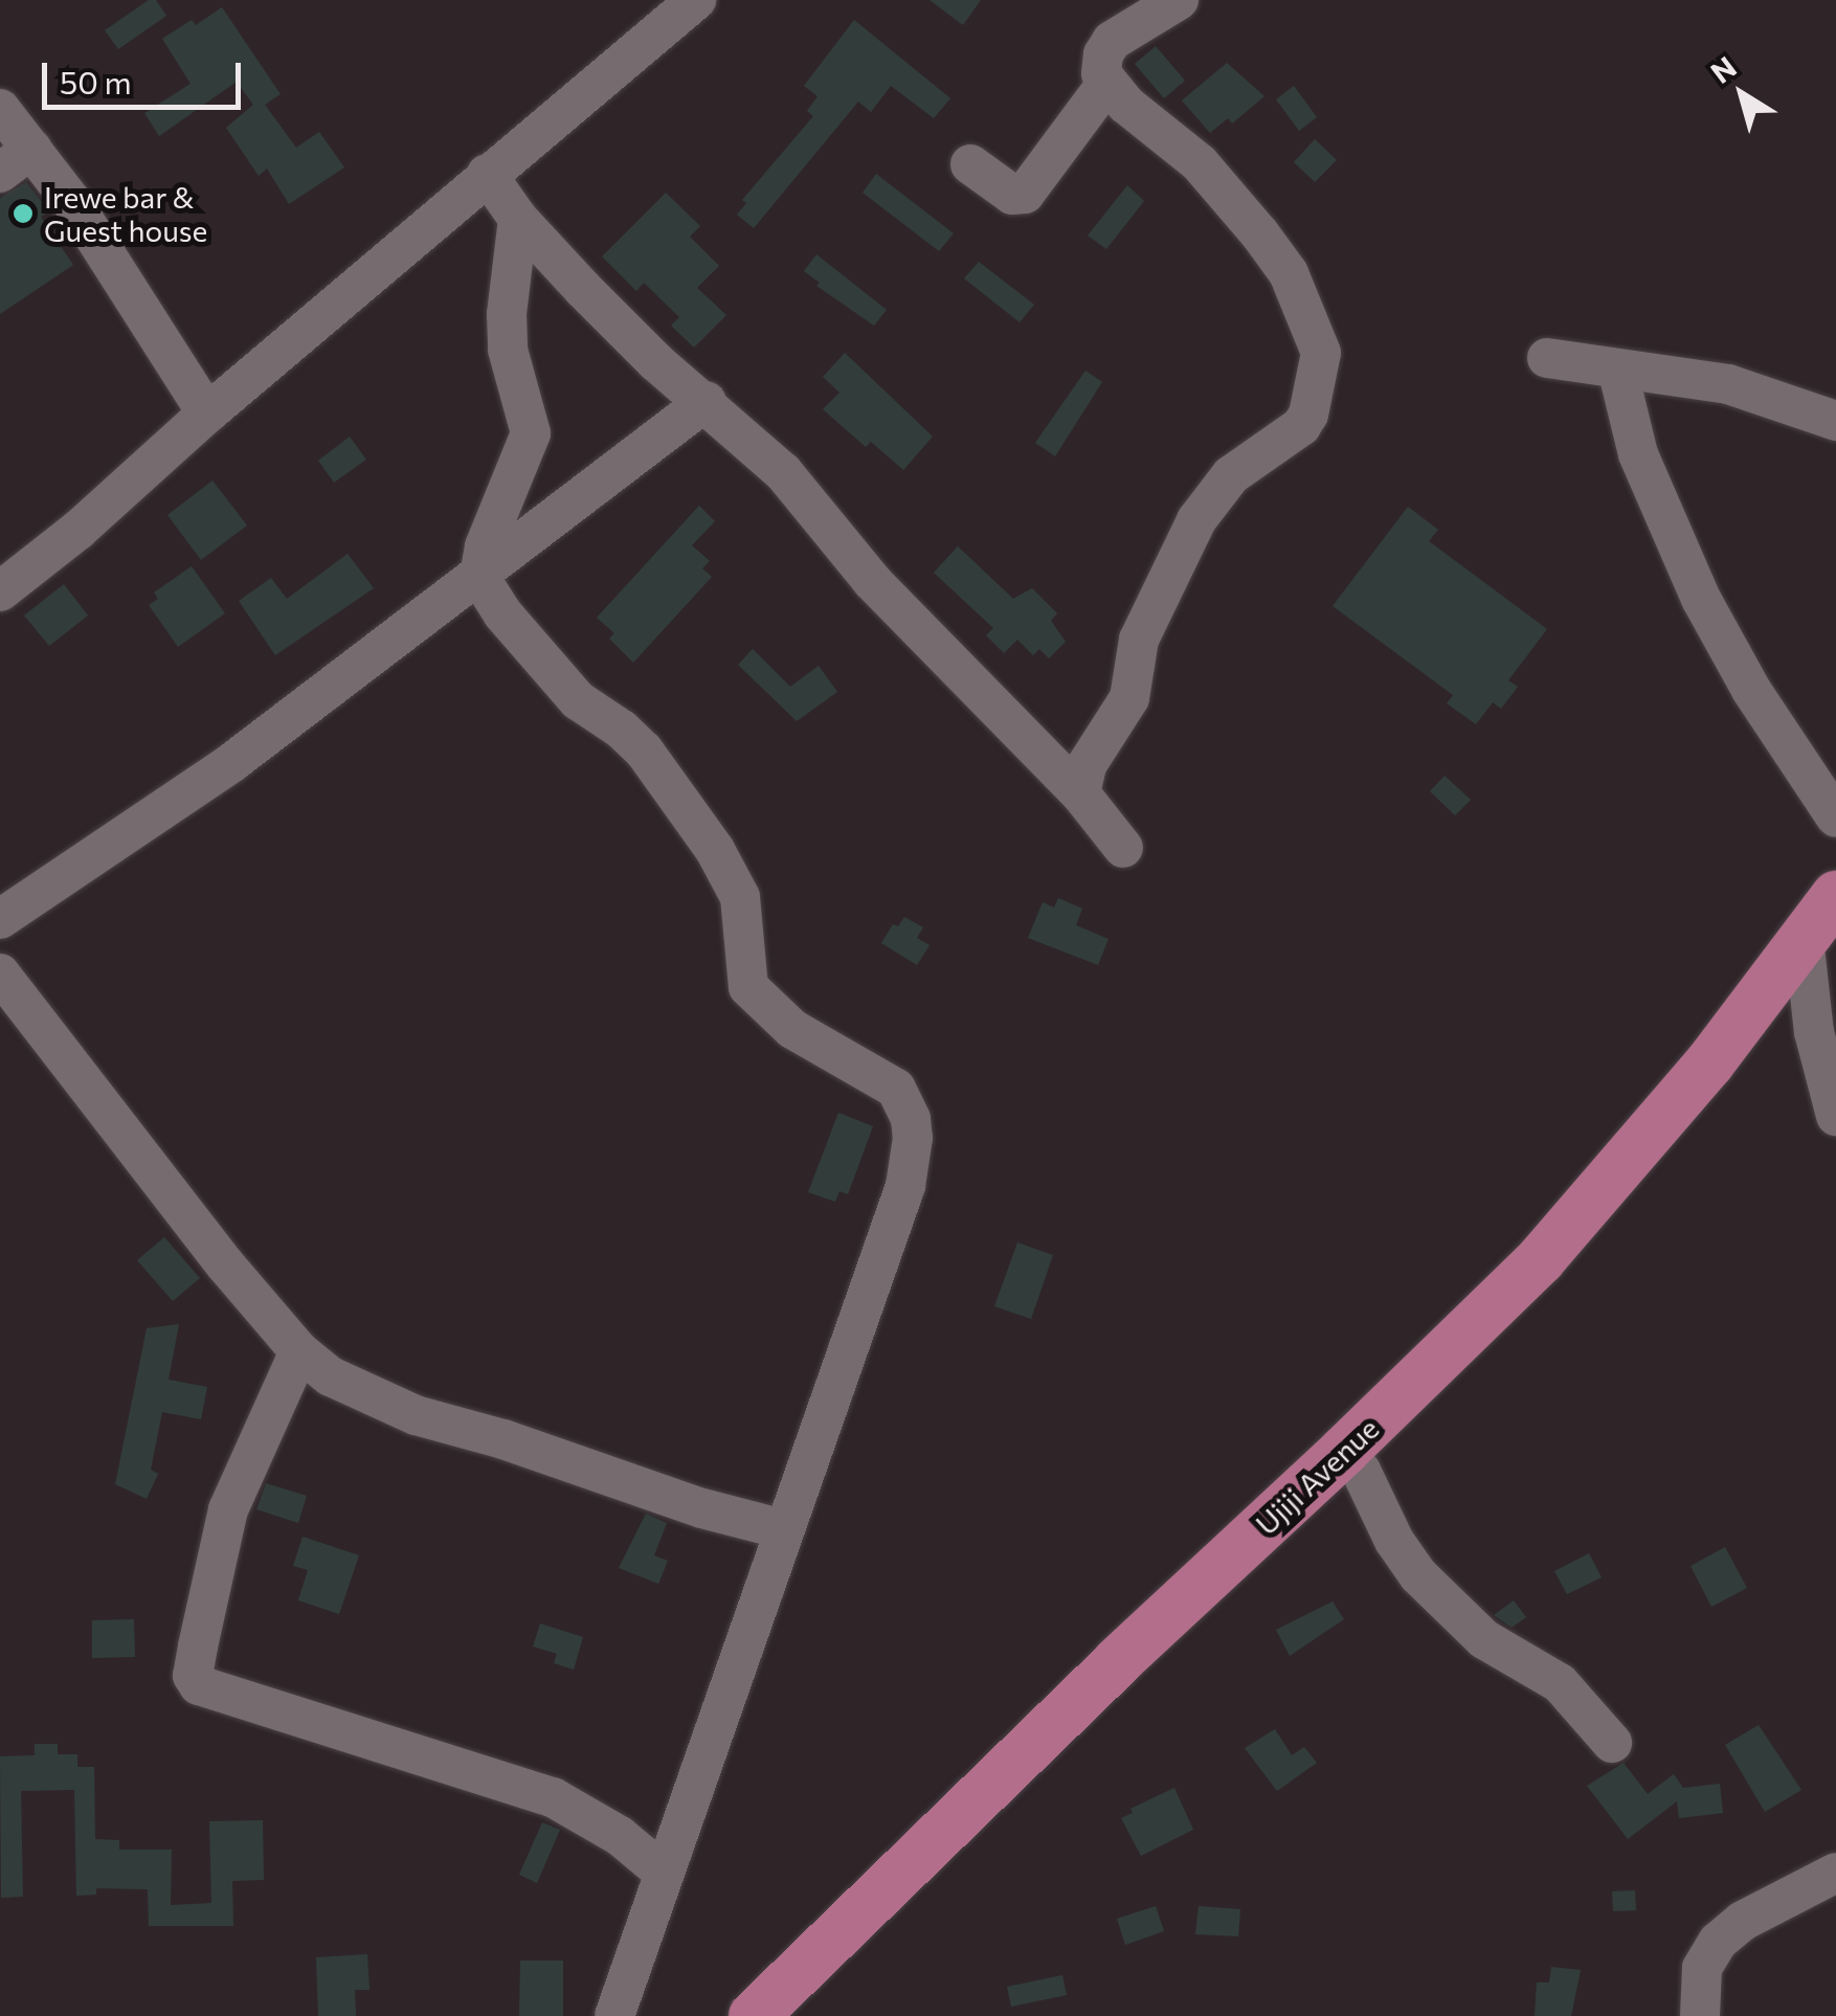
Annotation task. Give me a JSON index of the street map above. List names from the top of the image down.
{
  "streets": {
    "main road": ["Ujiji Avenue"]
  },
  "places": ["Irewe bar & Guest house"],
  "scale_bar": "50 m",
  "north": "top left"
}
